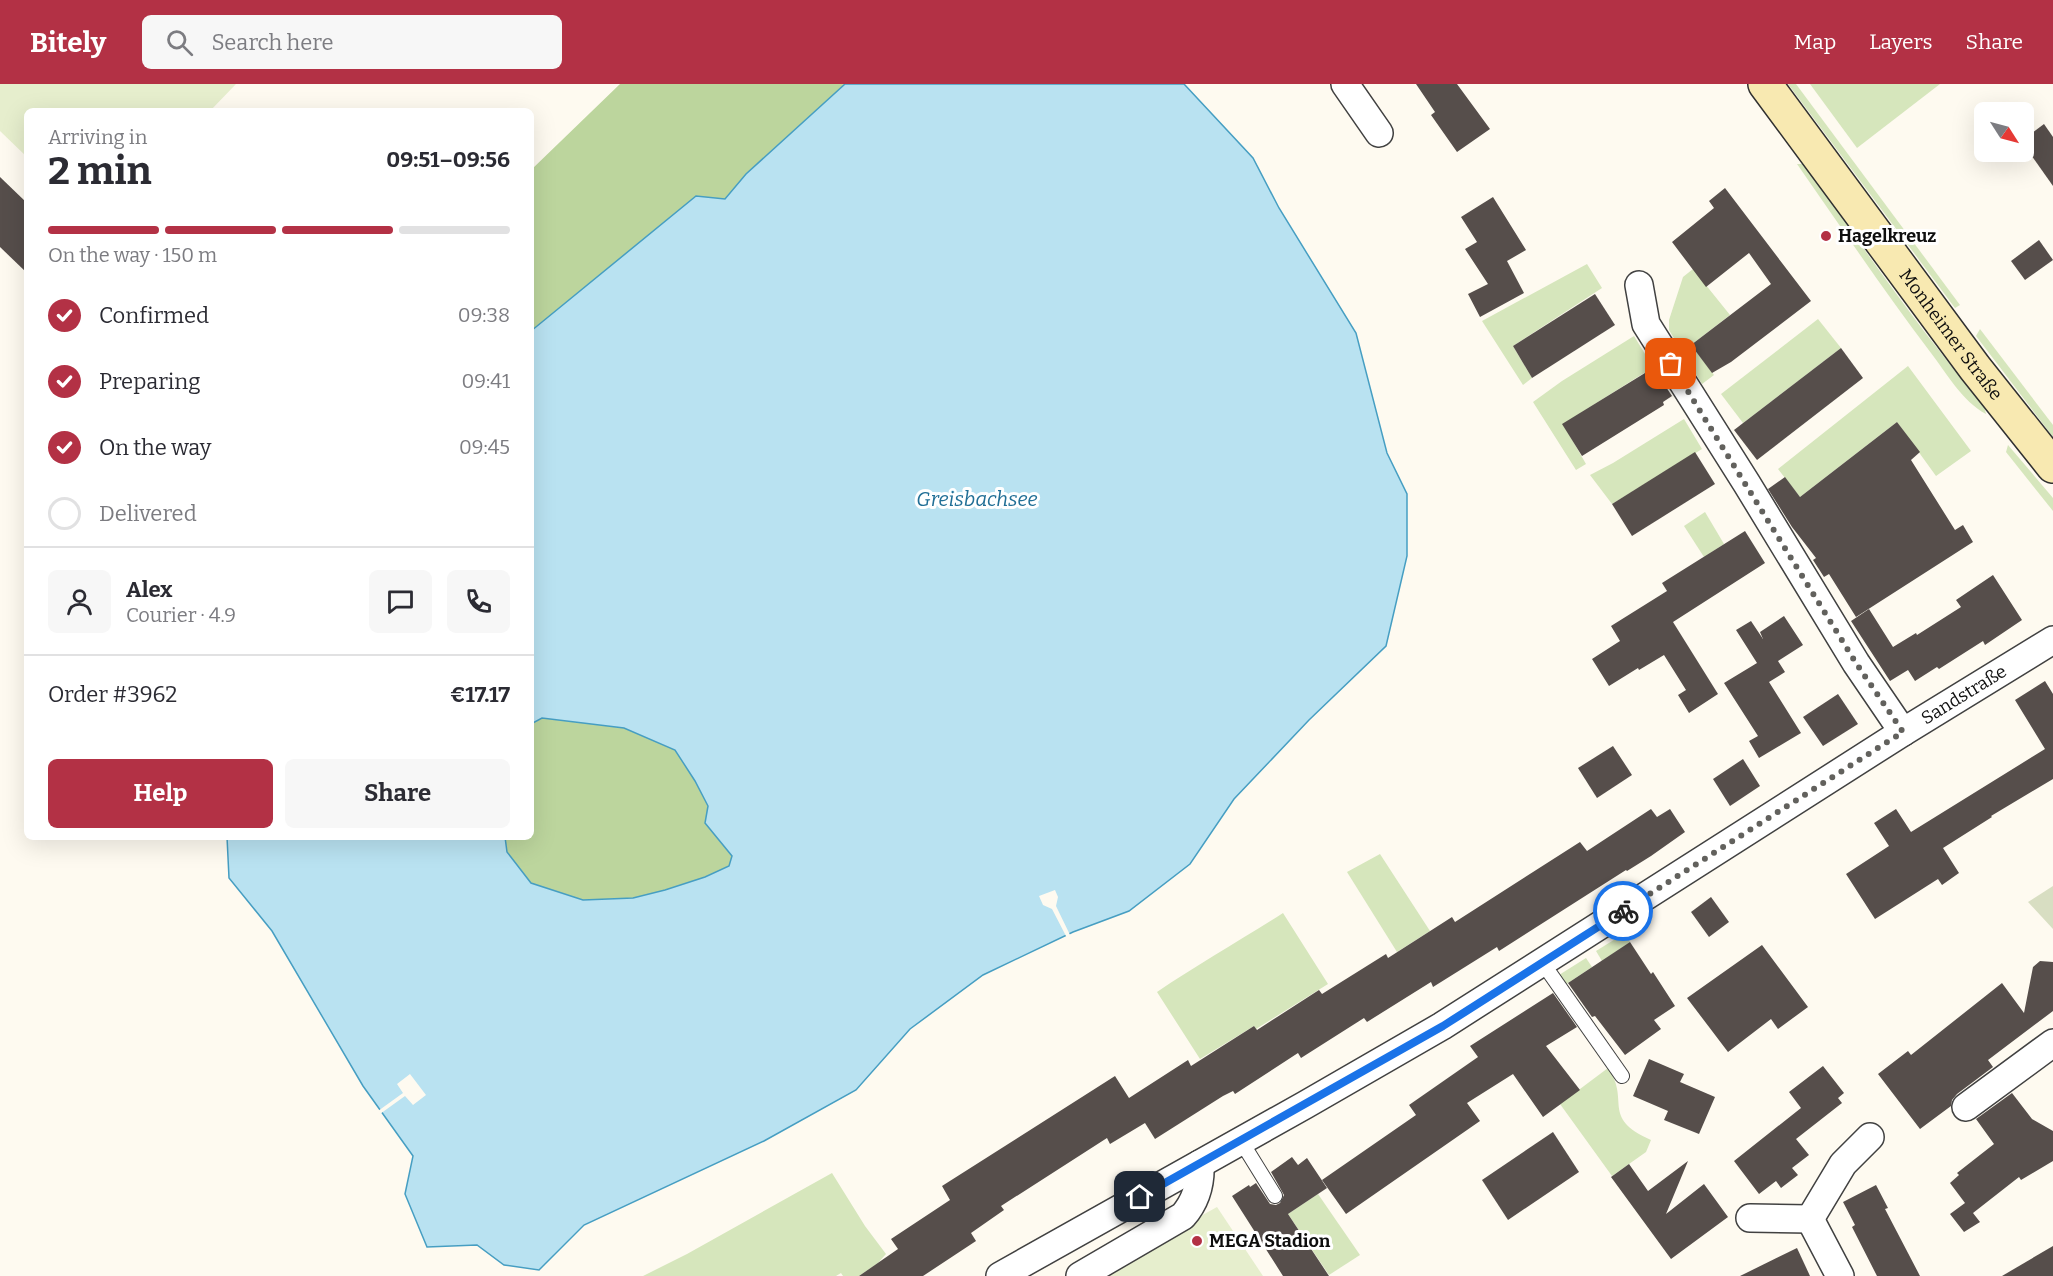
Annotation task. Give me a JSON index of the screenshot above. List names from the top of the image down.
{
  "streets": {
    "street": ["Monheimer Straße", "Sandstraße"]
  },
  "water": ["Greisbachsee"],
  "places": ["Hagelkreuz", "MEGA Stadion"],
  "north": "bottom right",
  "page": {
    "header": "Bitely",
    "search": "Search here",
    "nav": ["Map", "Layers", "Share"],
    "heading": ["2 min", "Arriving in", "09:51–09:56"],
    "panel": [
      "Alex",
      "Courier · 4.9",
      "Order #3962",
      "€17.17"
    ],
    "bar": "On the way · 150 m",
    "list": [
      ["Confirmed", "09:38"],
      ["Preparing", "09:41"],
      ["On the way", "09:45"],
      "Delivered"
    ],
    "buttons": ["Help", "Share"]
  }
}
